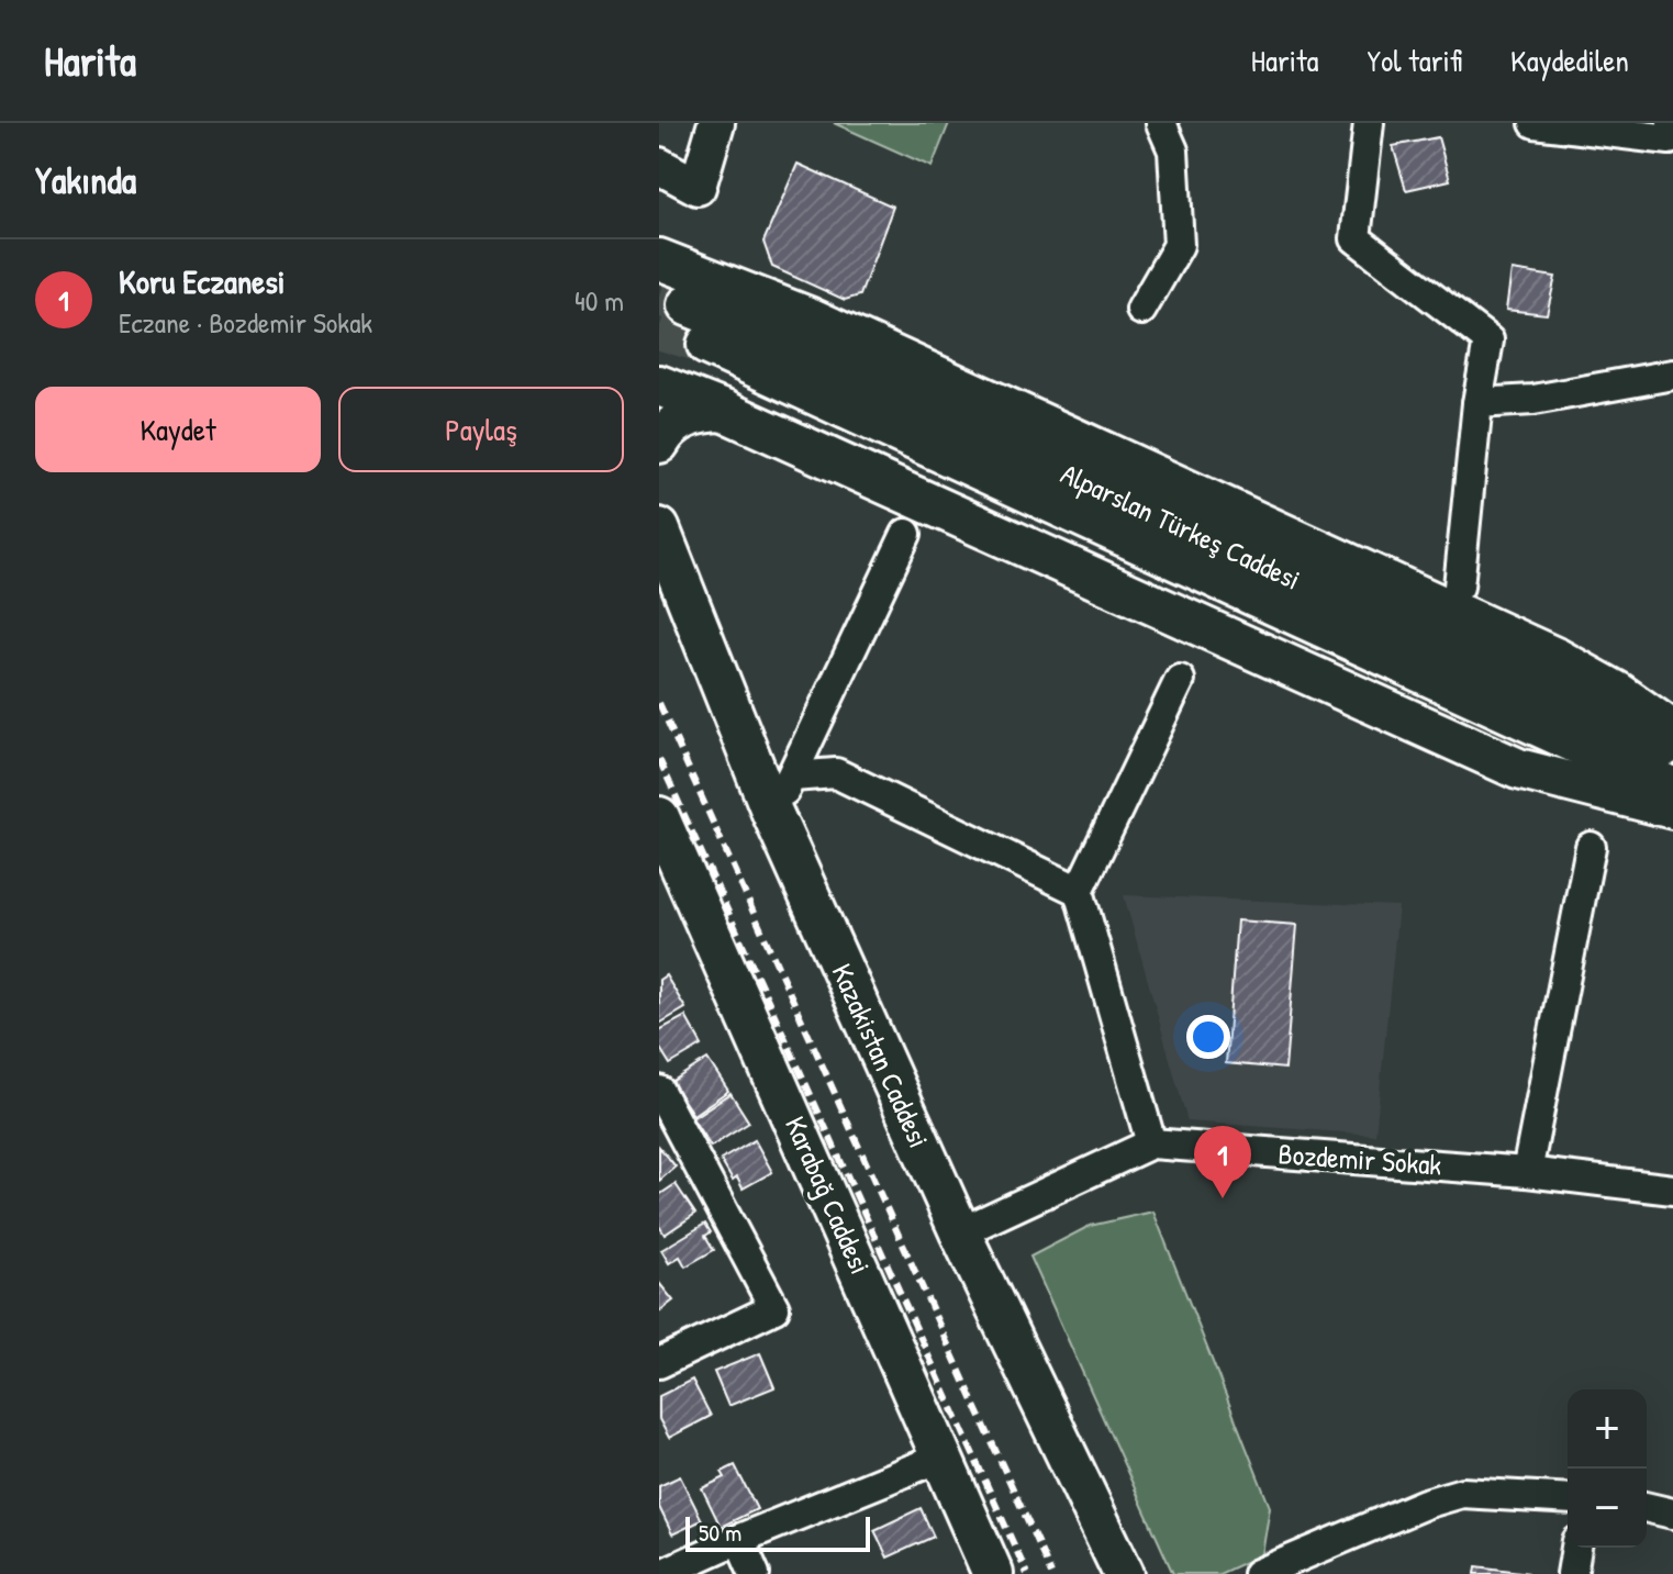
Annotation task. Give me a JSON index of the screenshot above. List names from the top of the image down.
{
  "streets": {
    "main road": ["Alparslan Türkeş Caddesi", "Kazakistan Caddesi", "Karabağ Caddesi"],
    "street": ["Bozdemir Sokak"]
  },
  "crossings": [
    ["Kazakistan Caddesi", "Bozdemir Sokak"]
  ],
  "scale_bar": "50 m",
  "page": {
    "header": "Harita",
    "nav": ["Harita", "Yol tarifi", "Kaydedilen"],
    "heading": "Yakında",
    "list": [
      {
        "mark": "1",
        "name": "Koru Eczanesi",
        "note": "Eczane · Bozdemir Sokak",
        "value": "40 m"
      }
    ],
    "buttons": ["Kaydet", "Paylaş"],
    "pins": "1",
    "map_buttons": ["+", "−"],
    "scale": "50 m"
  }
}
